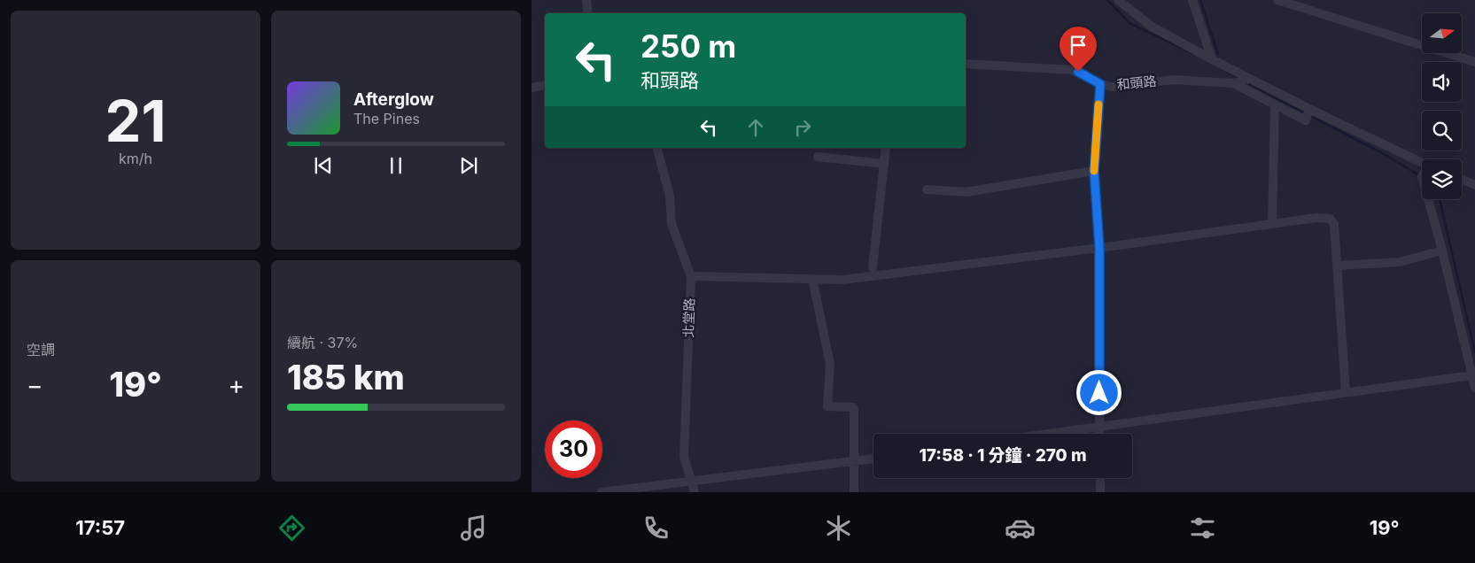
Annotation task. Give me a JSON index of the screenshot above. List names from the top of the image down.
{
  "streets": {
    "street": ["和頭路", "北堂路"]
  },
  "north": "right",
  "page": {
    "tile": [
      ["21", "km/h"],
      "空調",
      ["續航 · 37%", "185 km"]
    ],
    "turn": ["250 m", "和頭路"],
    "song": ["Afterglow", "The Pines"],
    "heat": ["−", "19°", "+"],
    "limit": "30",
    "trip": "17:58 · 1 分鐘 · 270 m",
    "tabs": ["17:57", "19°"]
  }
}
